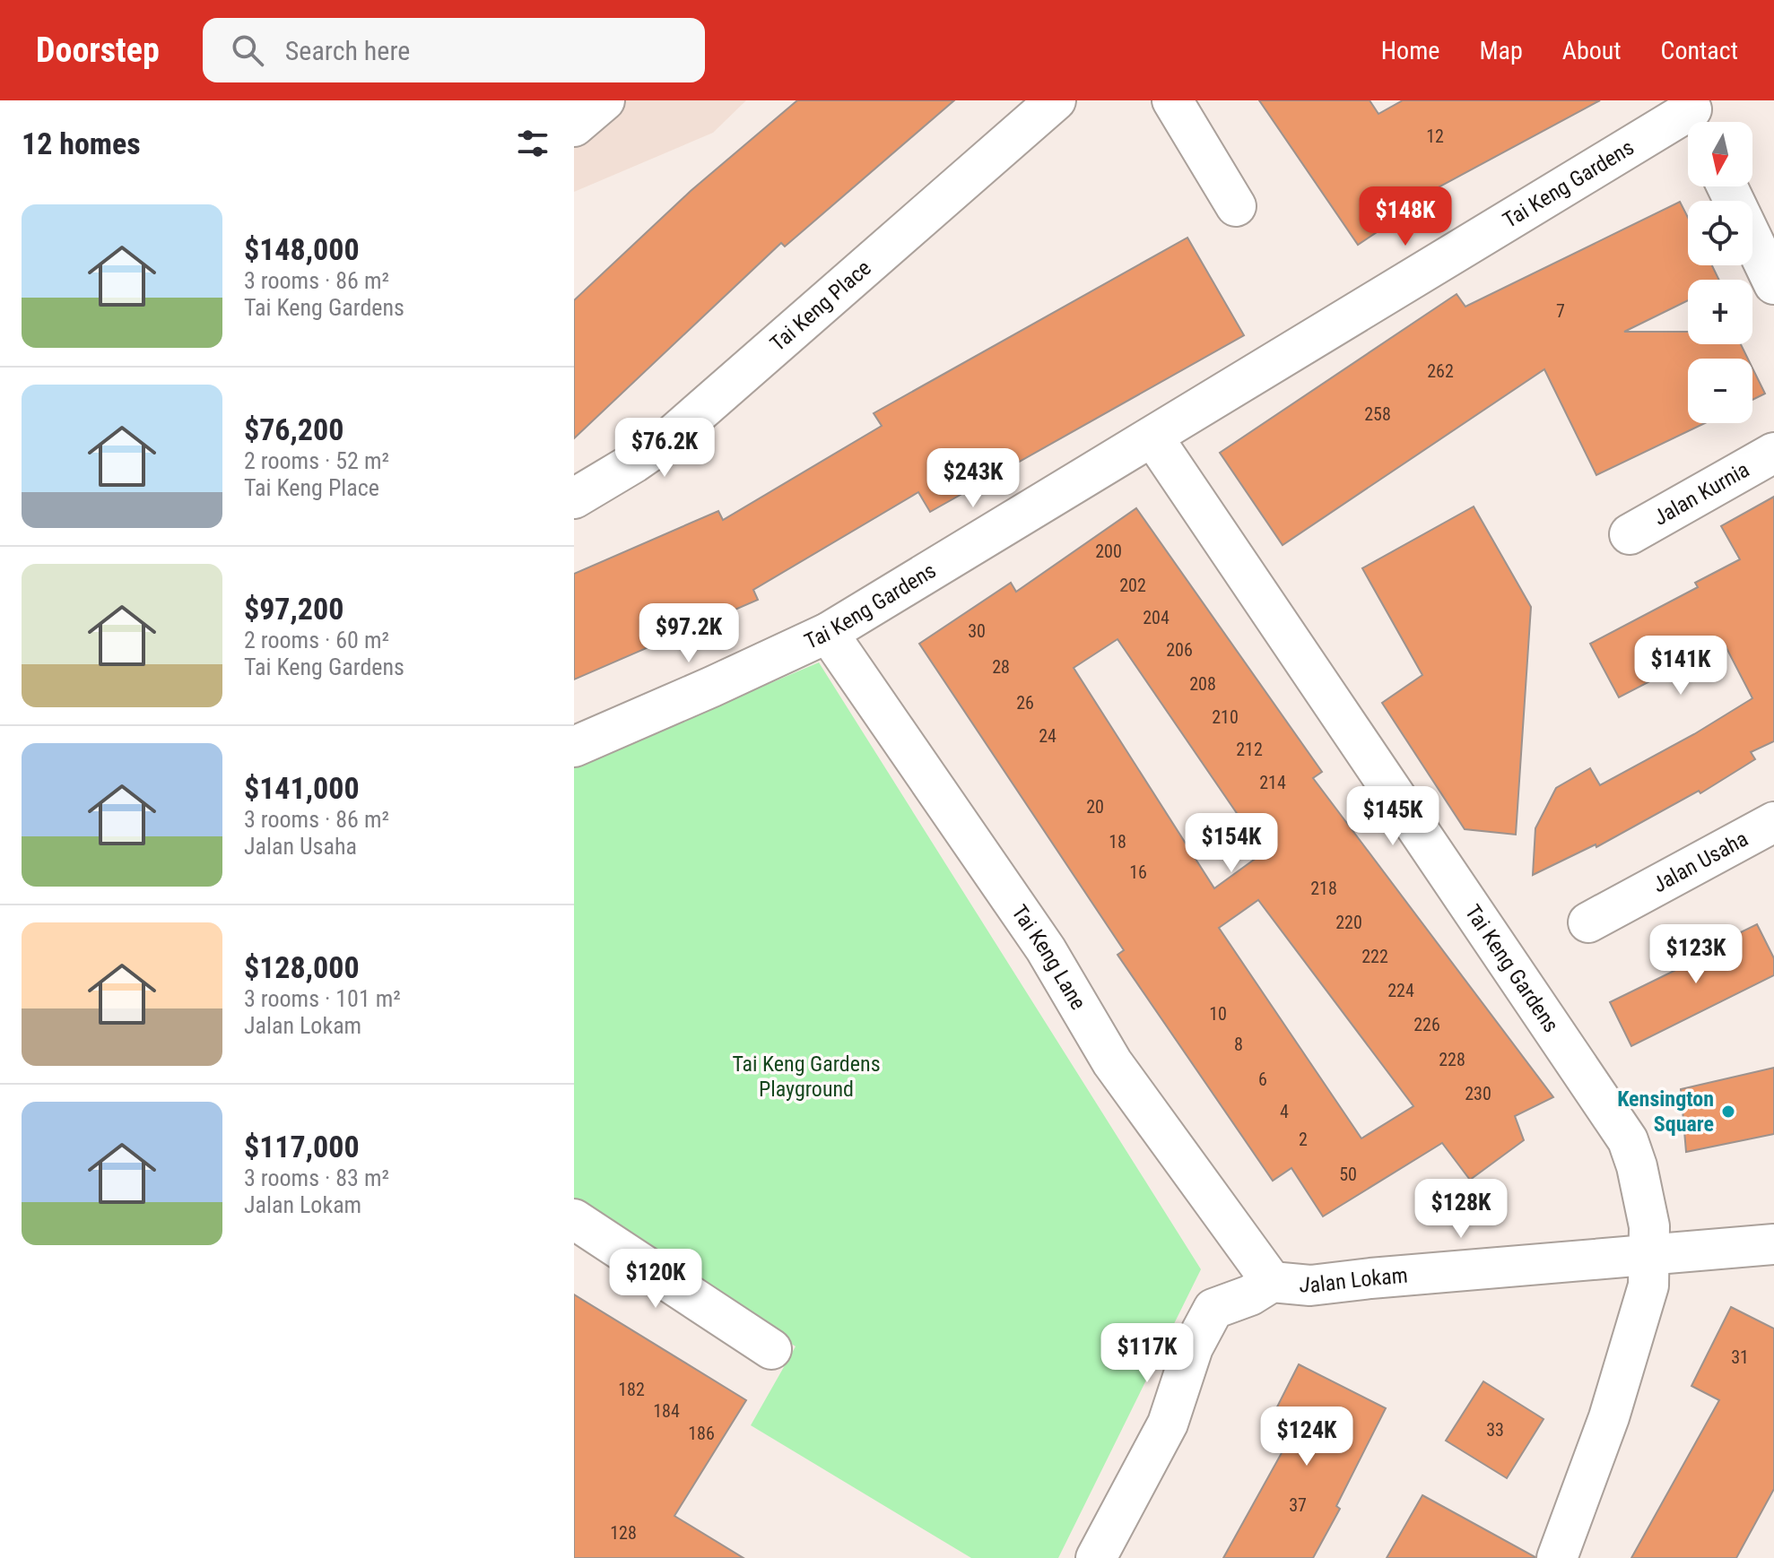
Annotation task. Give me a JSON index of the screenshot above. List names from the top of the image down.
{
  "streets": {
    "street": [
      "Tai Keng Gardens",
      "Tai Keng Place",
      "Jalan Kurnia",
      "Jalan Usaha",
      "Tai Keng Lane",
      "Jalan Lokam"
    ]
  },
  "crossings": [
    ["Tai Keng Gardens", "Tai Keng Lane"],
    ["Tai Keng Gardens", "Jalan Lokam"],
    ["Tai Keng Lane", "Jalan Lokam"]
  ],
  "parks": ["Tai Keng Gardens Playground"],
  "places": ["Kensington Square"],
  "house_numbers": [
    "12",
    "7",
    "262",
    "258",
    "200",
    "202",
    "204",
    "30",
    "206",
    "28",
    "208",
    "26",
    "210",
    "24",
    "212",
    "214",
    "20",
    "18",
    "16",
    "218",
    "220",
    "222",
    "224",
    "10",
    "226",
    "8",
    "228",
    "6",
    "230",
    "4",
    "2",
    "50",
    "31",
    "182",
    "184",
    "33",
    "186",
    "37",
    "128"
  ],
  "north": "bottom",
  "page": {
    "header": "Doorstep",
    "search": "Search here",
    "nav": [
      "Home",
      "Map",
      "About",
      "Contact"
    ],
    "heading": "12 homes",
    "map_buttons": ["+", "−"],
    "list": [
      {
        "name": "$148,000",
        "note": "3 rooms · 86 m² · Tai Keng Gardens"
      },
      {
        "name": "$76,200",
        "note": "2 rooms · 52 m² · Tai Keng Place"
      },
      {
        "name": "$97,200",
        "note": "2 rooms · 60 m² · Tai Keng Gardens"
      },
      {
        "name": "$141,000",
        "note": "3 rooms · 86 m² · Jalan Usaha"
      },
      {
        "name": "$128,000",
        "note": "3 rooms · 101 m² · Jalan Lokam"
      },
      {
        "name": "$117,000",
        "note": "3 rooms · 83 m² · Jalan Lokam"
      }
    ],
    "price": [
      "$148K",
      "$76.2K",
      "$243K",
      "$97.2K",
      "$141K",
      "$145K",
      "$154K",
      "$123K",
      "$128K",
      "$120K",
      "$117K",
      "$124K"
    ]
  }
}
